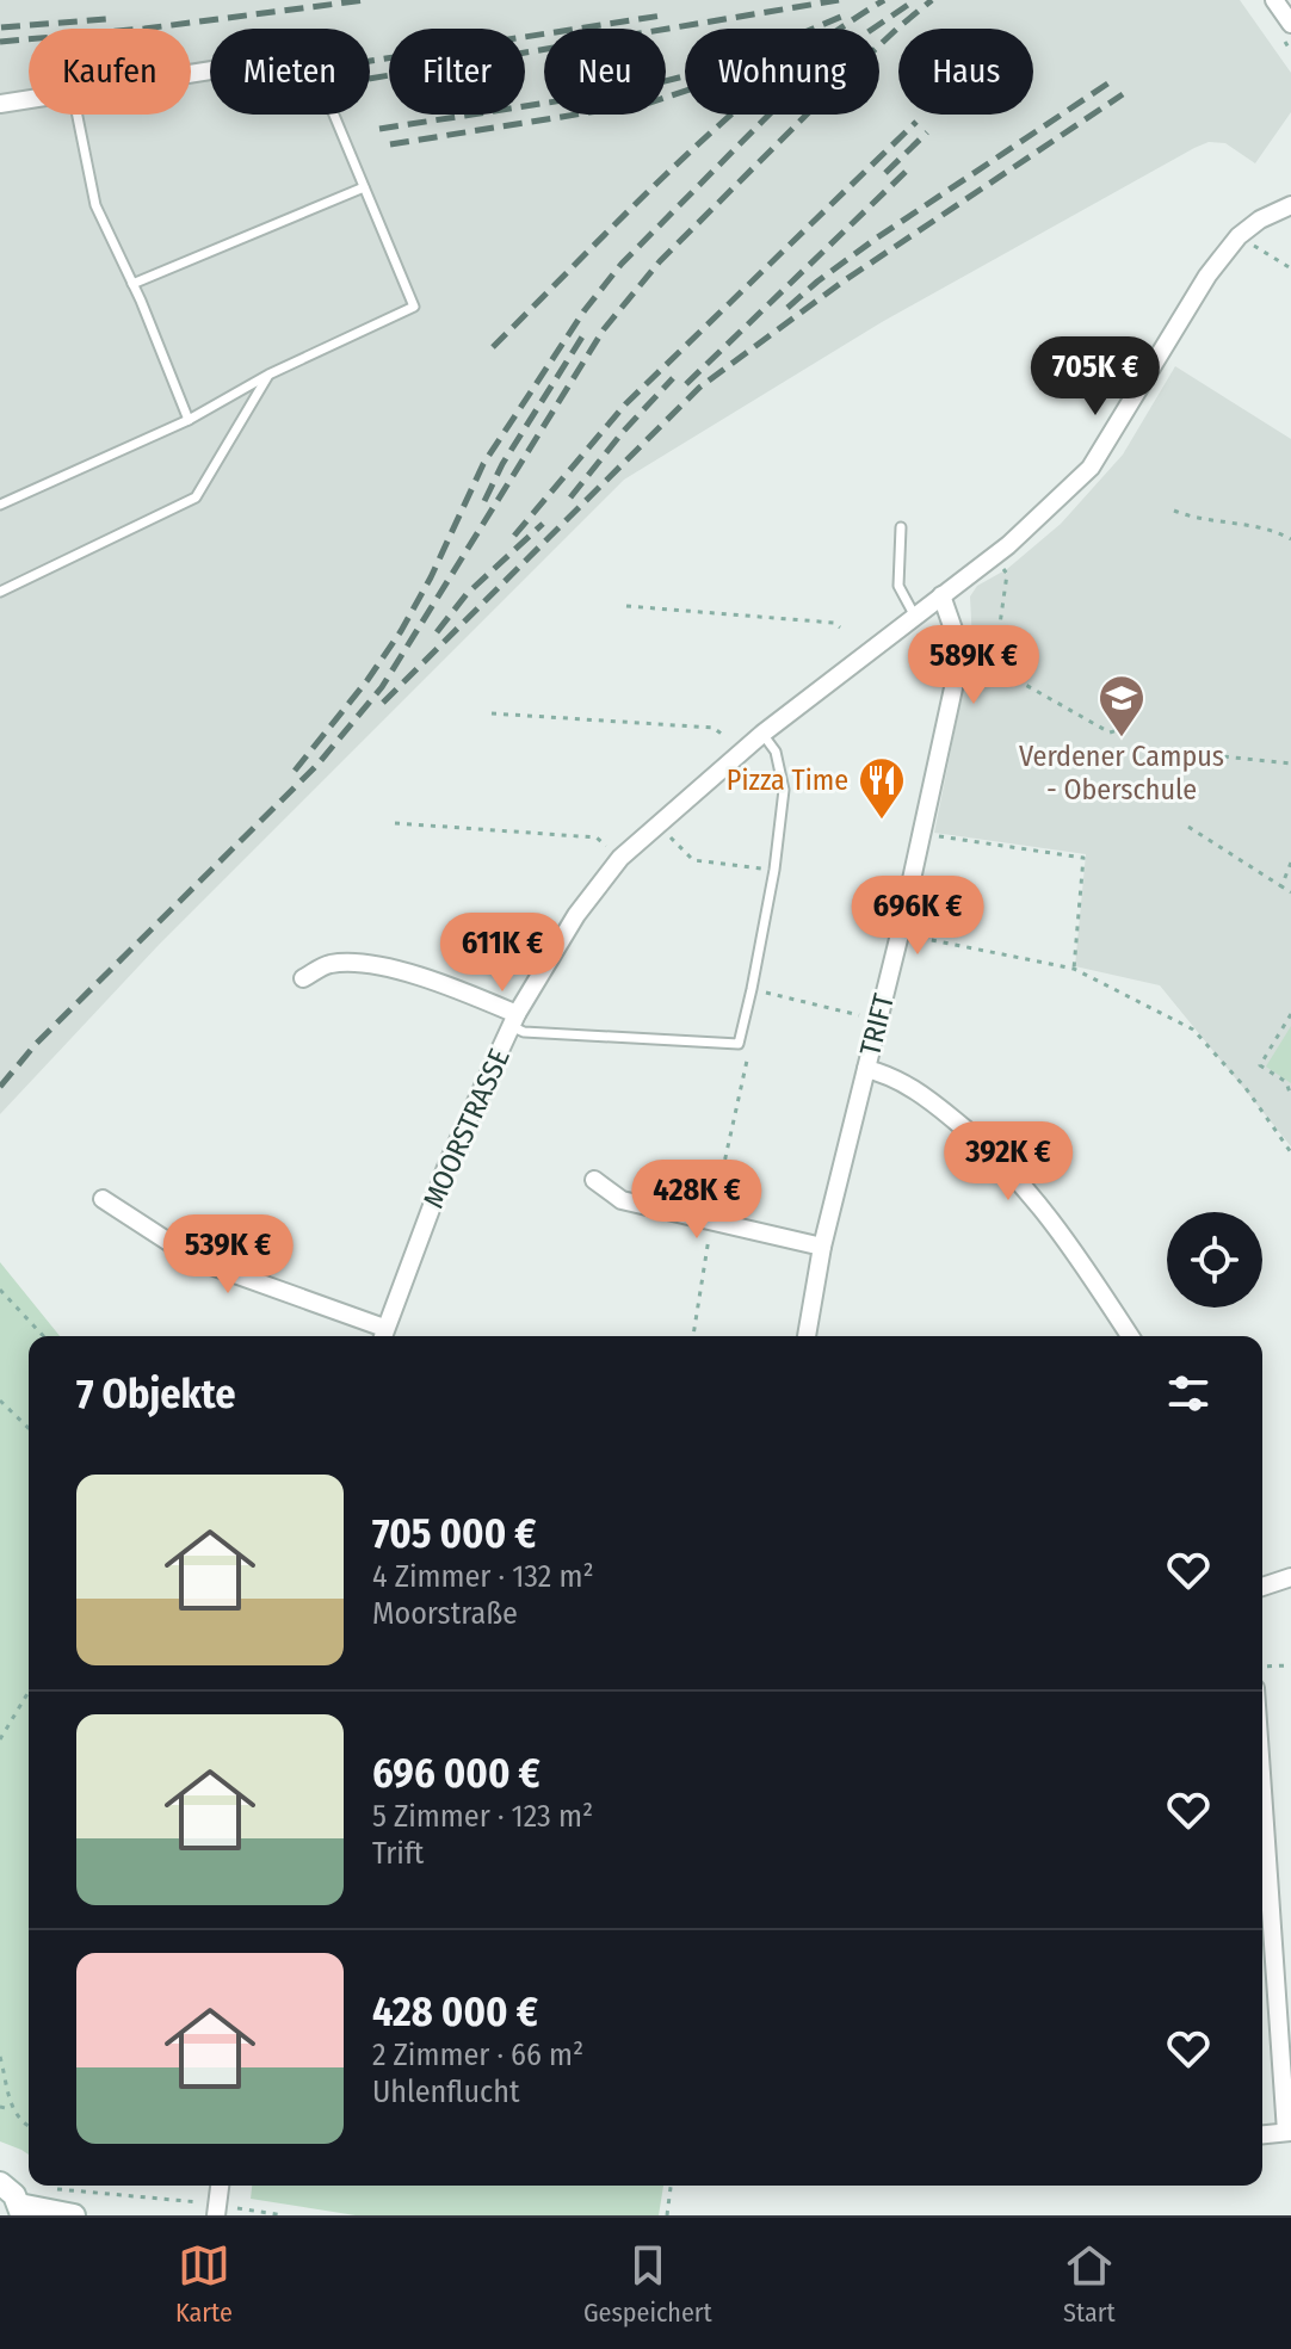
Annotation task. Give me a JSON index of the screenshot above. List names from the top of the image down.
{
  "streets": {
    "street": ["TRIFT", "MOORSTRASSE"]
  },
  "crossings": [
    ["TRIFT", "MOORSTRASSE"]
  ],
  "places": {
    "school or university": ["Verdener Campus - Oberschule"],
    "restaurant": ["Pizza Time"]
  },
  "page": {
    "chip": [
      "Kaufen",
      "Mieten",
      "Filter",
      "Neu",
      "Wohnung",
      "Haus"
    ],
    "price": [
      "705K €",
      "589K €",
      "696K €",
      "611K €",
      "392K €",
      "428K €",
      "539K €"
    ],
    "heading": "7 Objekte",
    "list": [
      {
        "name": "705 000 €",
        "note": "4 Zimmer · 132 m² · Moorstraße"
      },
      {
        "name": "696 000 €",
        "note": "5 Zimmer · 123 m² · Trift"
      },
      {
        "name": "428 000 €",
        "note": "2 Zimmer · 66 m² · Uhlenflucht"
      }
    ],
    "tabs": ["Karte", "Gespeichert", "Start"]
  }
}
